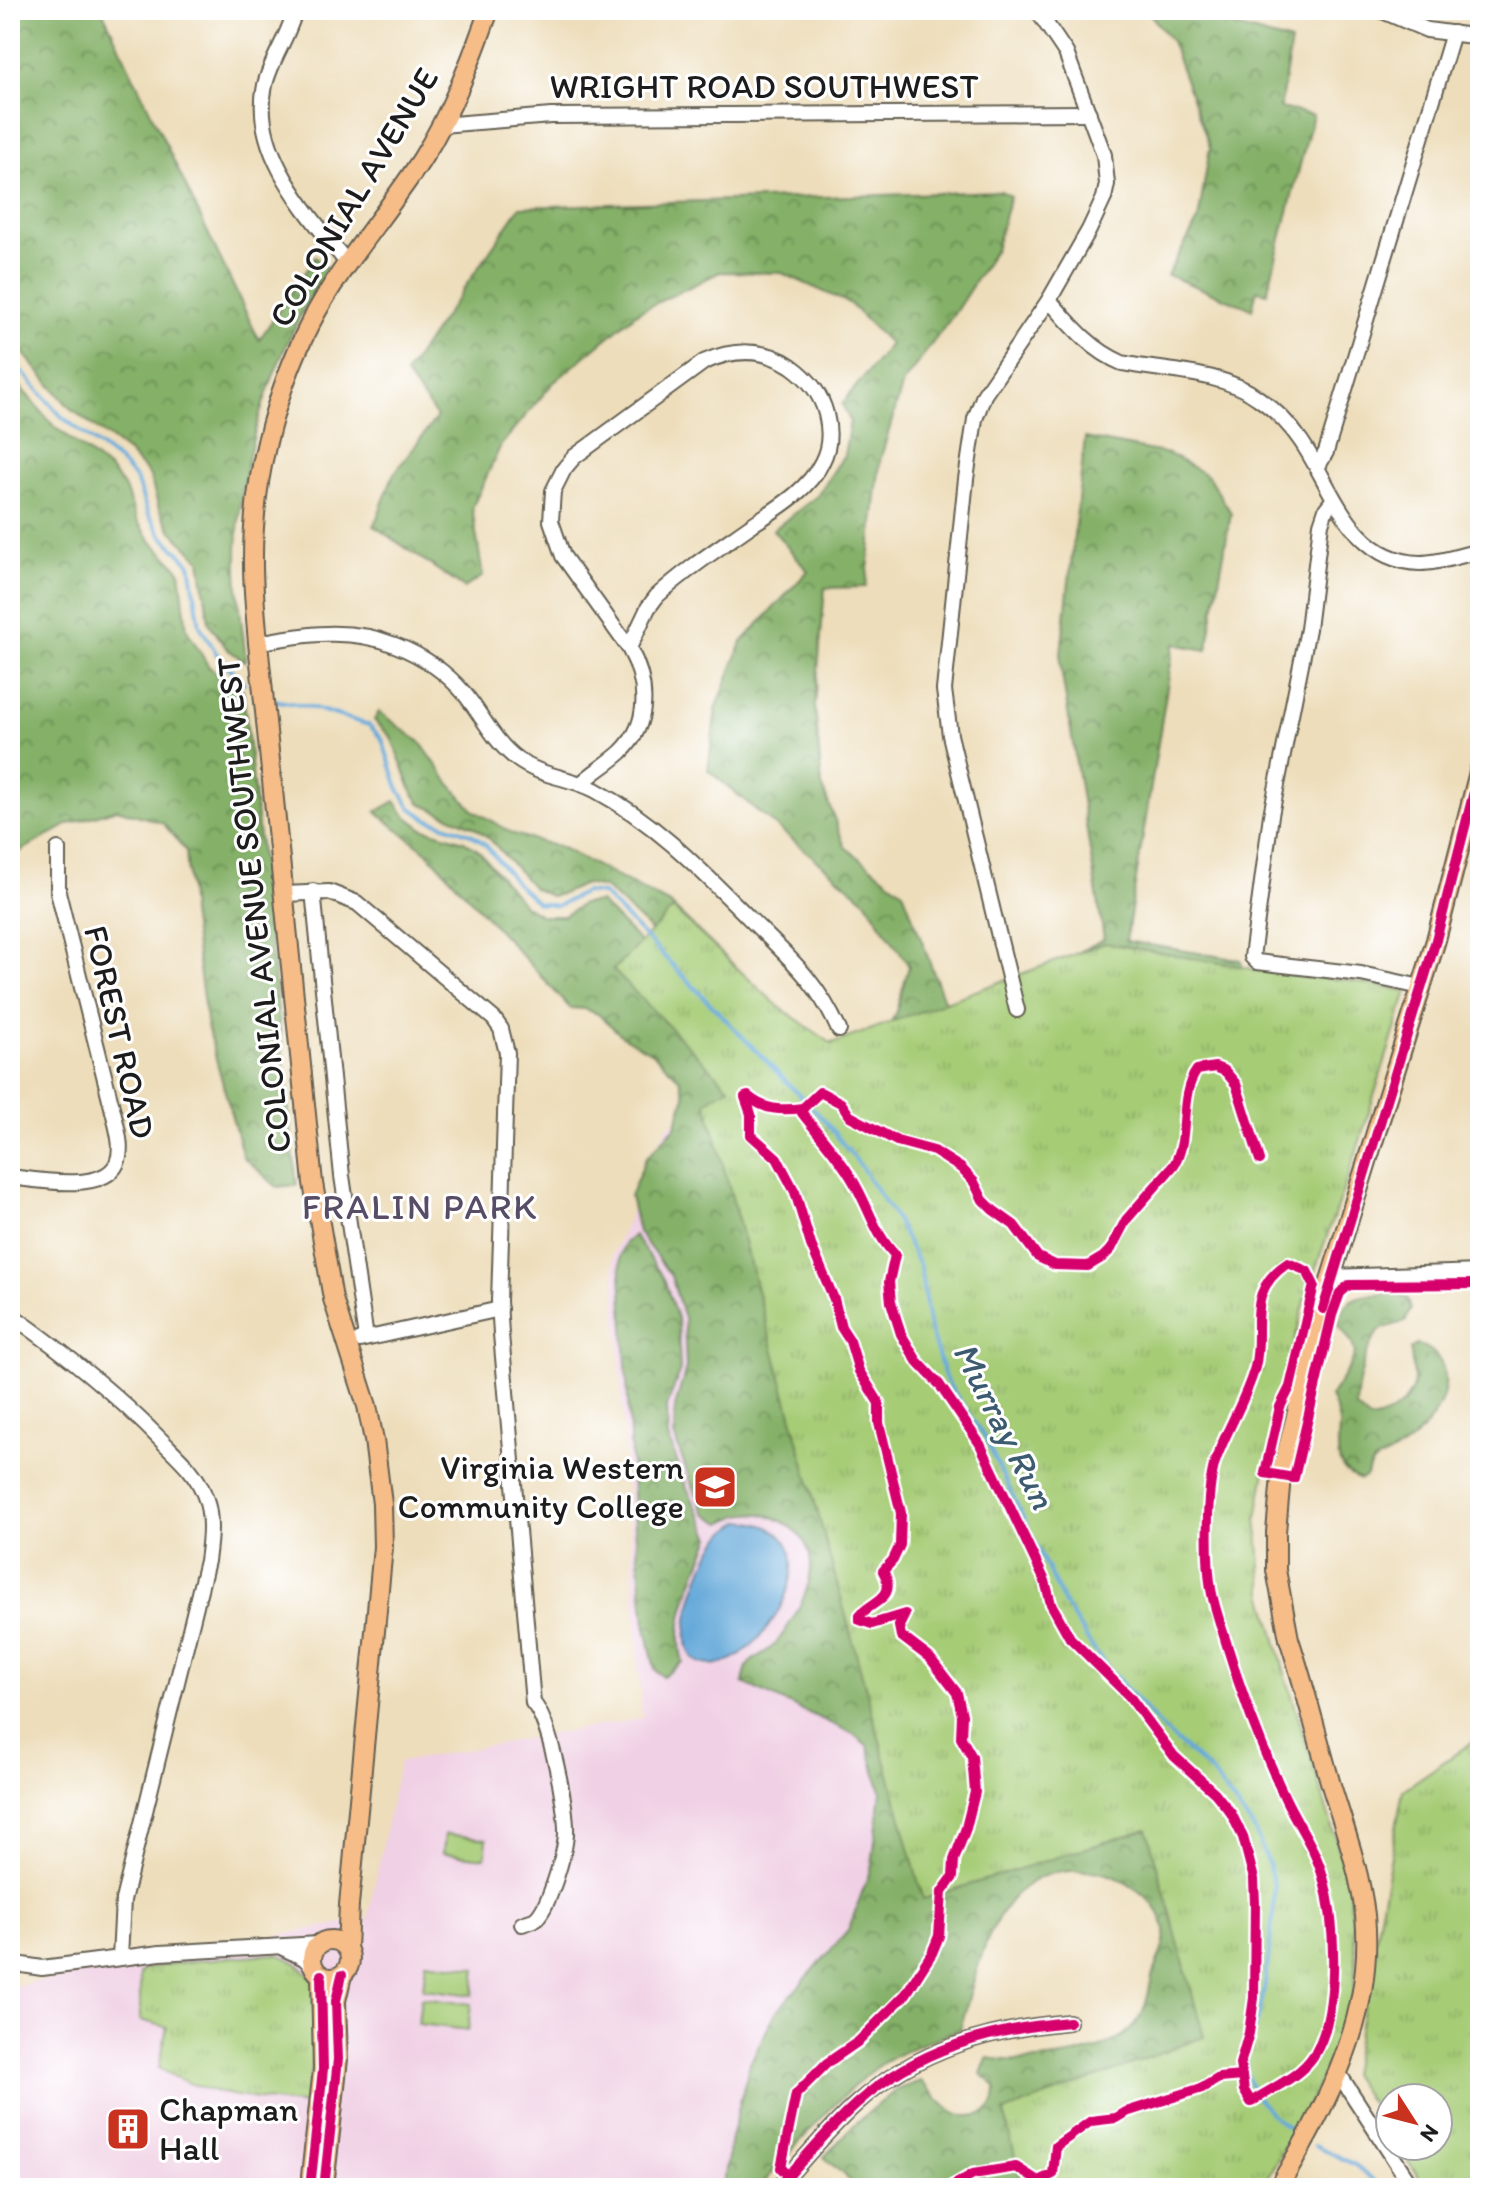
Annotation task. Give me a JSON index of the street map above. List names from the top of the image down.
{
  "streets": {
    "main road": ["COLONIAL AVENUE", "COLONIAL AVENUE SOUTHWEST"],
    "street": ["WRIGHT ROAD SOUTHWEST", "FOREST ROAD"]
  },
  "crossings": [
    ["WRIGHT ROAD SOUTHWEST", "COLONIAL AVENUE"],
    ["COLONIAL AVENUE", "COLONIAL AVENUE SOUTHWEST"]
  ],
  "districts": ["FRALIN PARK"],
  "water": ["Murray Run"],
  "places": {
    "school or university": ["Virginia Western Community College"],
    "building": ["Chapman Hall"]
  },
  "north": "bottom right"
}
